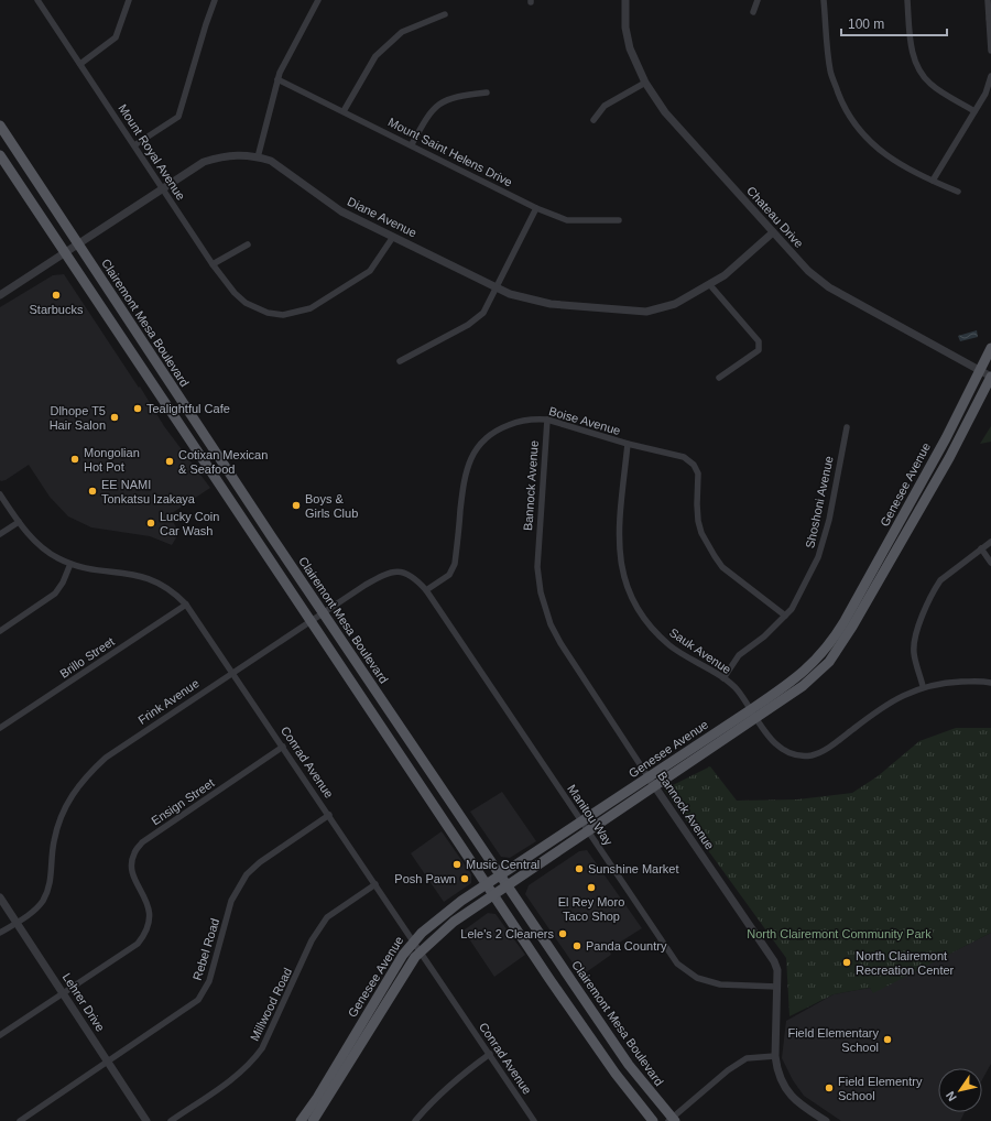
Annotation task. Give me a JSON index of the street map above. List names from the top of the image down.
{
  "streets": {
    "main road": ["Clairemont Mesa Boulevard", "Genesee Avenue"],
    "street": [
      "Mount Royal Avenue",
      "Mount Saint Helens Drive",
      "Diane Avenue",
      "Chateau Drive",
      "Boise Avenue",
      "Bannock Avenue",
      "Shoshoni Avenue",
      "Sauk Avenue",
      "Brillo Street",
      "Frink Avenue",
      "Conrad Avenue",
      "Ensign Street",
      "Manitou Way",
      "Rebel Road",
      "Lehrer Drive",
      "Millwood Road"
    ]
  },
  "crossings": [
    ["Mount Royal Avenue", "Diane Avenue"],
    ["Diane Avenue", "Chateau Drive"],
    ["Diane Avenue", "Clairemont Mesa Boulevard"],
    ["Chateau Drive", "Genesee Avenue"],
    ["Clairemont Mesa Boulevard", "Genesee Avenue"],
    ["Clairemont Mesa Boulevard", "Frink Avenue"],
    ["Boise Avenue", "Bannock Avenue"],
    ["Boise Avenue", "Shoshoni Avenue"],
    ["Boise Avenue", "Sauk Avenue"],
    ["Boise Avenue", "Frink Avenue"],
    ["Boise Avenue", "Manitou Way"],
    ["Genesee Avenue", "Bannock Avenue"],
    ["Genesee Avenue", "Sauk Avenue"],
    ["Genesee Avenue", "Conrad Avenue"],
    ["Genesee Avenue", "Manitou Way"],
    ["Bannock Avenue", "Manitou Way"],
    ["Shoshoni Avenue", "Sauk Avenue"],
    ["Brillo Street", "Conrad Avenue"],
    ["Frink Avenue", "Conrad Avenue"],
    ["Frink Avenue", "Manitou Way"],
    ["Frink Avenue", "Lehrer Drive"],
    ["Conrad Avenue", "Ensign Street"],
    ["Conrad Avenue", "Rebel Road"],
    ["Conrad Avenue", "Millwood Road"],
    ["Ensign Street", "Lehrer Drive"],
    ["Rebel Road", "Lehrer Drive"]
  ],
  "parks": ["North Clairemont Community Park"],
  "places": [
    "Starbucks",
    "Tealightful Cafe",
    "Dlhope T5 Hair Salon",
    "Mongolian Hot Pot",
    "Cotixan Mexican & Seafood",
    "EE NAMI Tonkatsu Izakaya",
    "Boys & Girls Club",
    "Lucky Coin Car Wash",
    "Music Central",
    "Sunshine Market",
    "Posh Pawn",
    "El Rey Moro Taco Shop",
    "Lele's 2 Cleaners",
    "Panda Country",
    "North Clairemont Recreation Center",
    "Field Elementary School",
    "Field Elementry School"
  ],
  "scale_bar": "100 m",
  "north": "bottom left"
}
